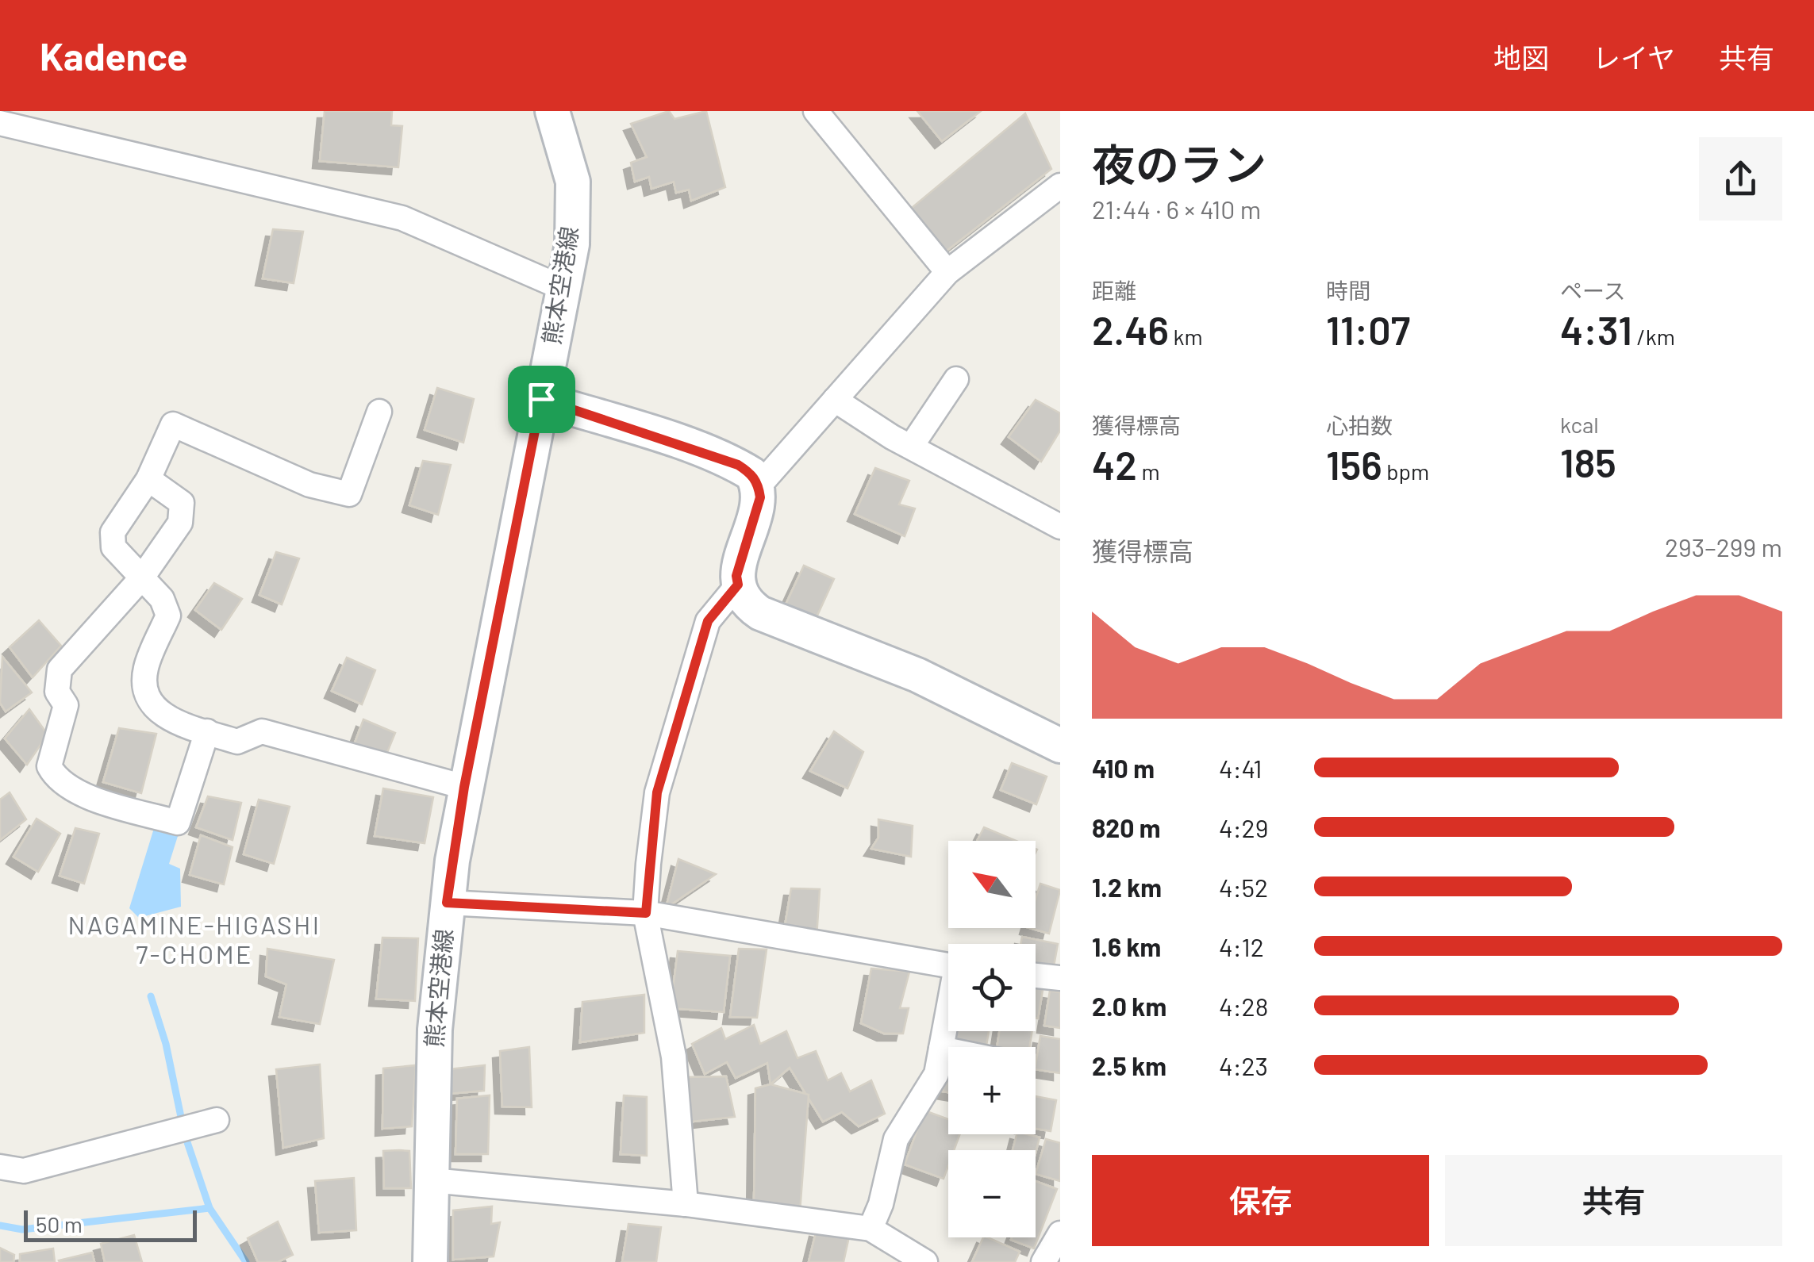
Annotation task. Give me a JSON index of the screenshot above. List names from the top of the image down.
{
  "streets": {
    "main road": ["熊本空港線"]
  },
  "districts": ["NAGAMINE-HIGASHI 7-CHOME"],
  "scale_bar": "50 m",
  "north": "top left",
  "page": {
    "header": "Kadence",
    "nav": ["地図", "レイヤ", "共有"],
    "heading": ["夜のラン", "21:44 · 6 × 410 m"],
    "stats": [
      ["距離", "2.46 km"],
      ["時間", "11:07"],
      ["ペース", "4:31 /km"],
      ["獲得標高", "42 m"],
      ["心拍数", "156 bpm"],
      ["kcal", "185"]
    ],
    "chart": ["獲得標高", "293–299 m"],
    "list": [
      {
        "name": "410 m",
        "note": "4:41"
      },
      {
        "name": "820 m",
        "note": "4:29"
      },
      {
        "name": "1.2 km",
        "note": "4:52"
      },
      {
        "name": "1.6 km",
        "note": "4:12"
      },
      {
        "name": "2.0 km",
        "note": "4:28"
      },
      {
        "name": "2.5 km",
        "note": "4:23"
      }
    ],
    "map_buttons": ["+", "−"],
    "buttons": ["保存", "共有"],
    "scale": "50 m"
  }
}
